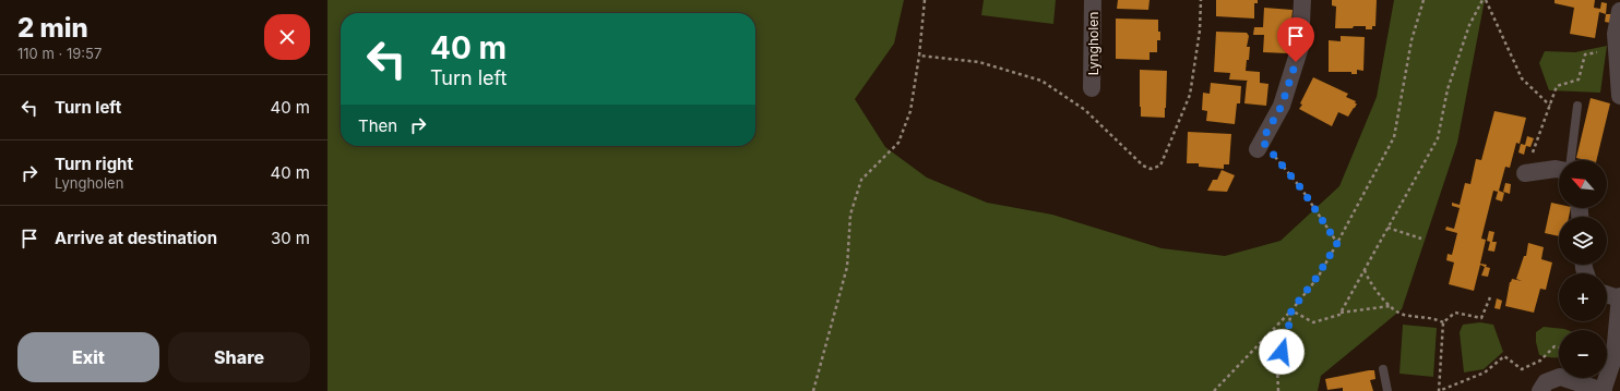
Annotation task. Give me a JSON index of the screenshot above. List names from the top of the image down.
{
  "streets": {
    "street": ["Lyngholen"]
  },
  "north": "top left",
  "page": {
    "heading": ["2 min", "110 m · 19:57"],
    "turn": ["40 m", "Turn left"],
    "list": [
      {
        "name": "Turn left",
        "value": "40 m"
      },
      {
        "name": "Turn right",
        "note": "Lyngholen",
        "value": "40 m"
      },
      {
        "name": "Arrive at destination",
        "value": "30 m"
      }
    ],
    "then": "Then",
    "map_buttons": ["+", "−"],
    "buttons": ["Exit", "Share"]
  }
}
